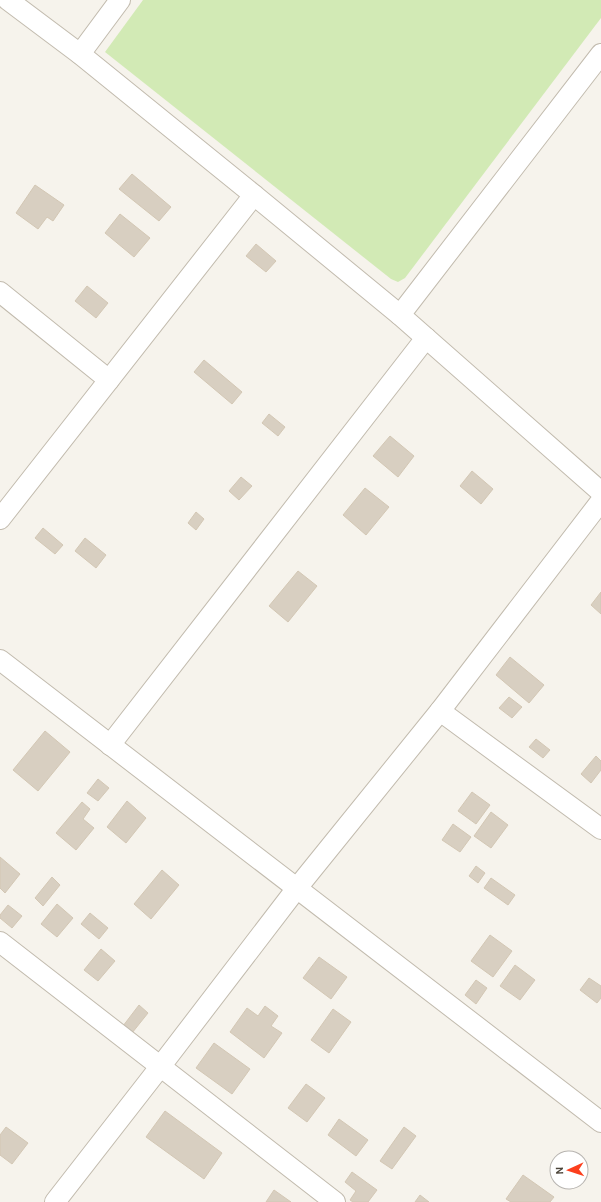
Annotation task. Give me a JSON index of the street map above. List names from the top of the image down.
{
  "north": "left"
}
